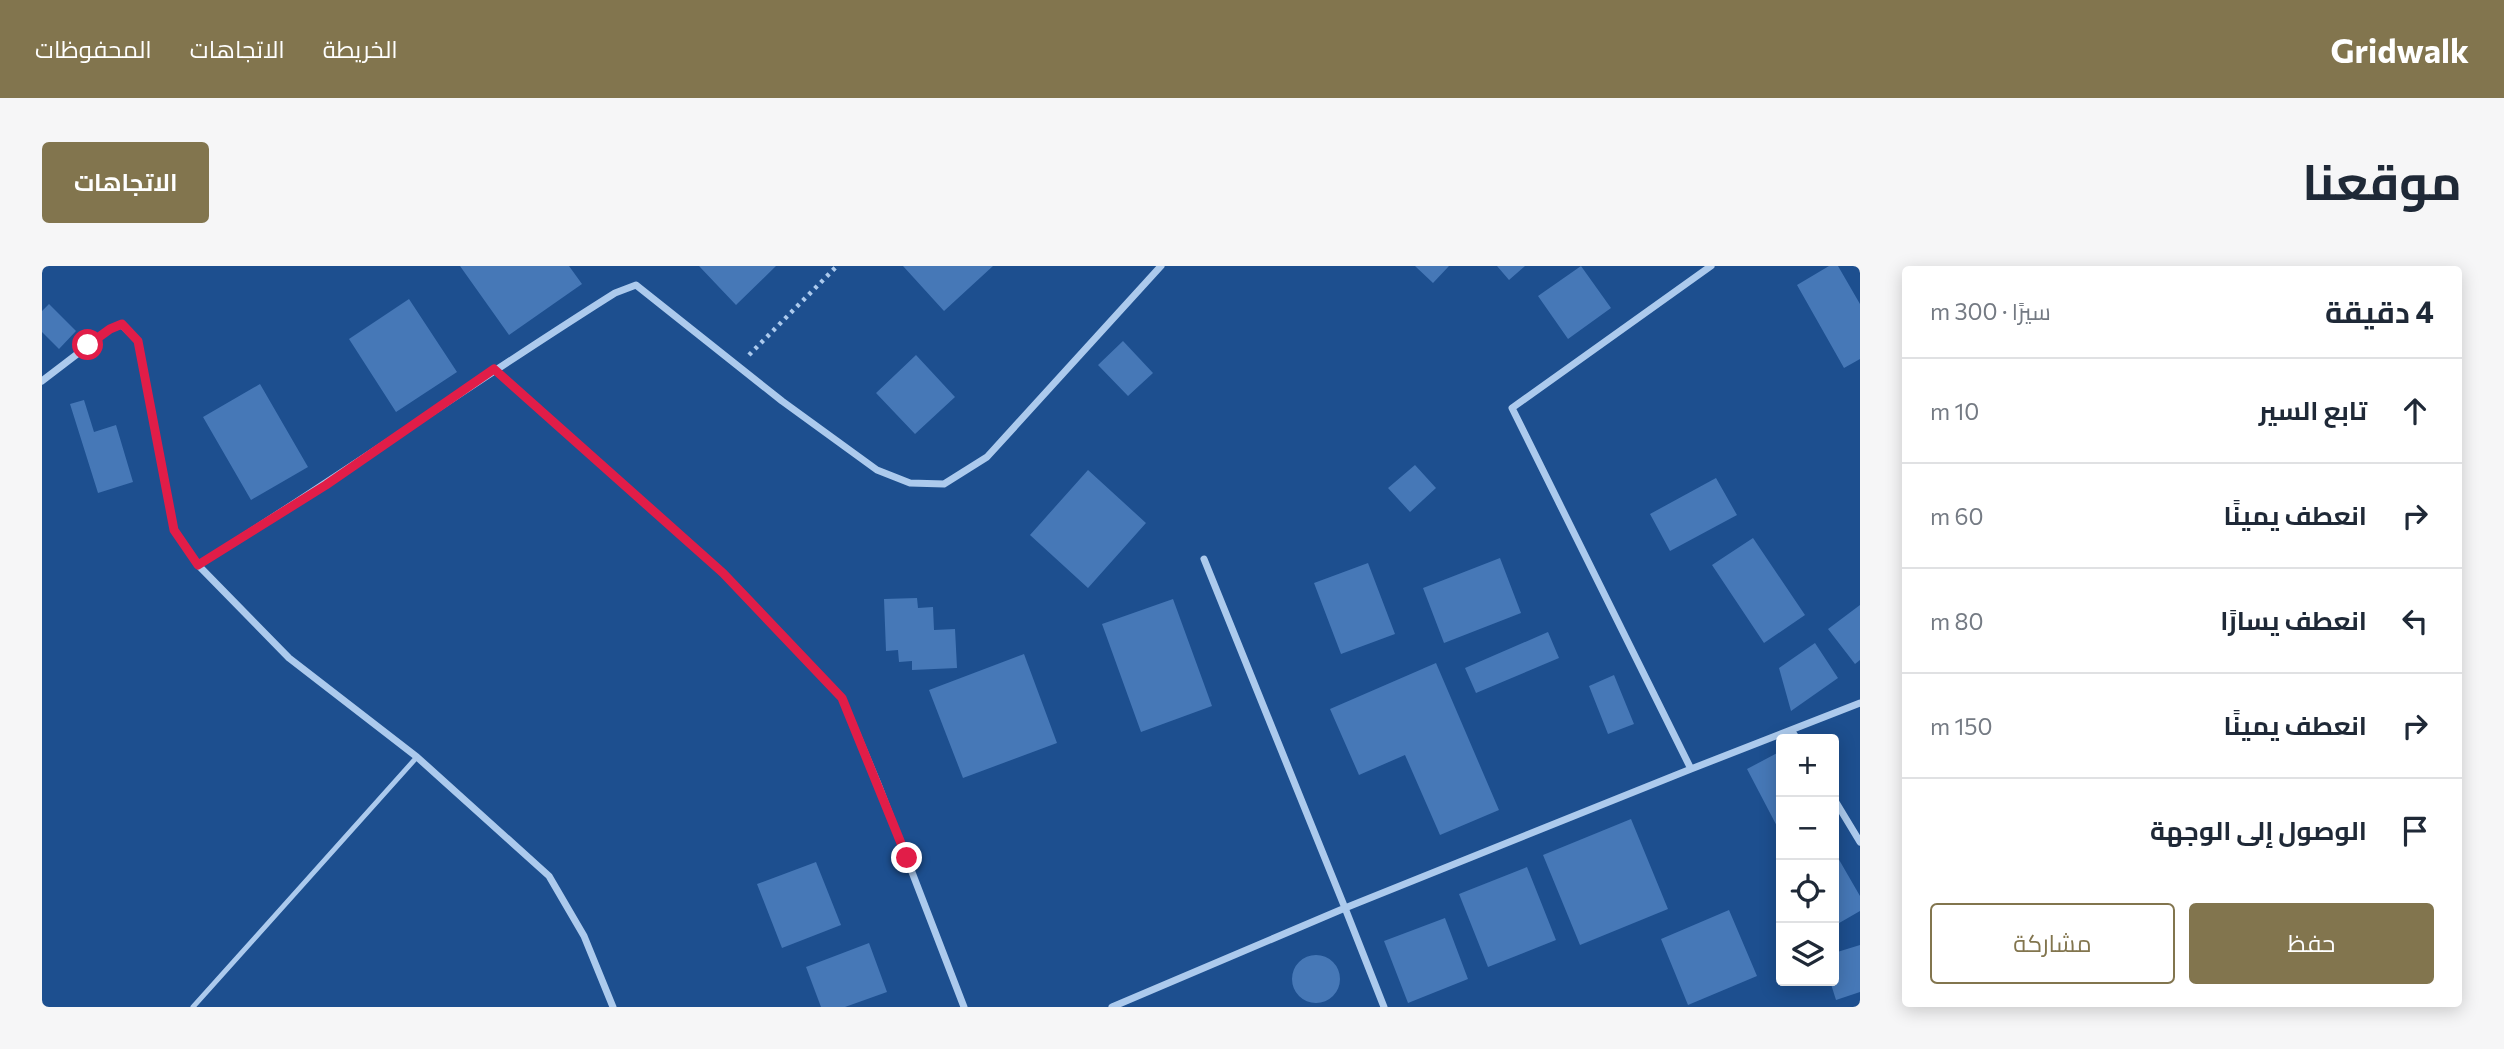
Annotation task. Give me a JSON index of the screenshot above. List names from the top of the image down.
{
  "page": {
    "header": "Gridwalk",
    "nav": ["الخريطة", "الاتجاهات", "المحفوظات"],
    "title": "موقعنا",
    "buttons": [
      "الاتجاهات",
      ["حفظ", "مشاركة"]
    ],
    "heading": ["4 دقيقة", "سيرًا · 300 m"],
    "list": [
      ["تابع السير", "10 m"],
      ["انعطف يمينًا", "60 m"],
      ["انعطف يسارًا", "80 m"],
      ["انعطف يمينًا", "150 m"],
      "الوصول إلى الوجهة"
    ],
    "map_buttons": ["+", "−"]
  }
}
